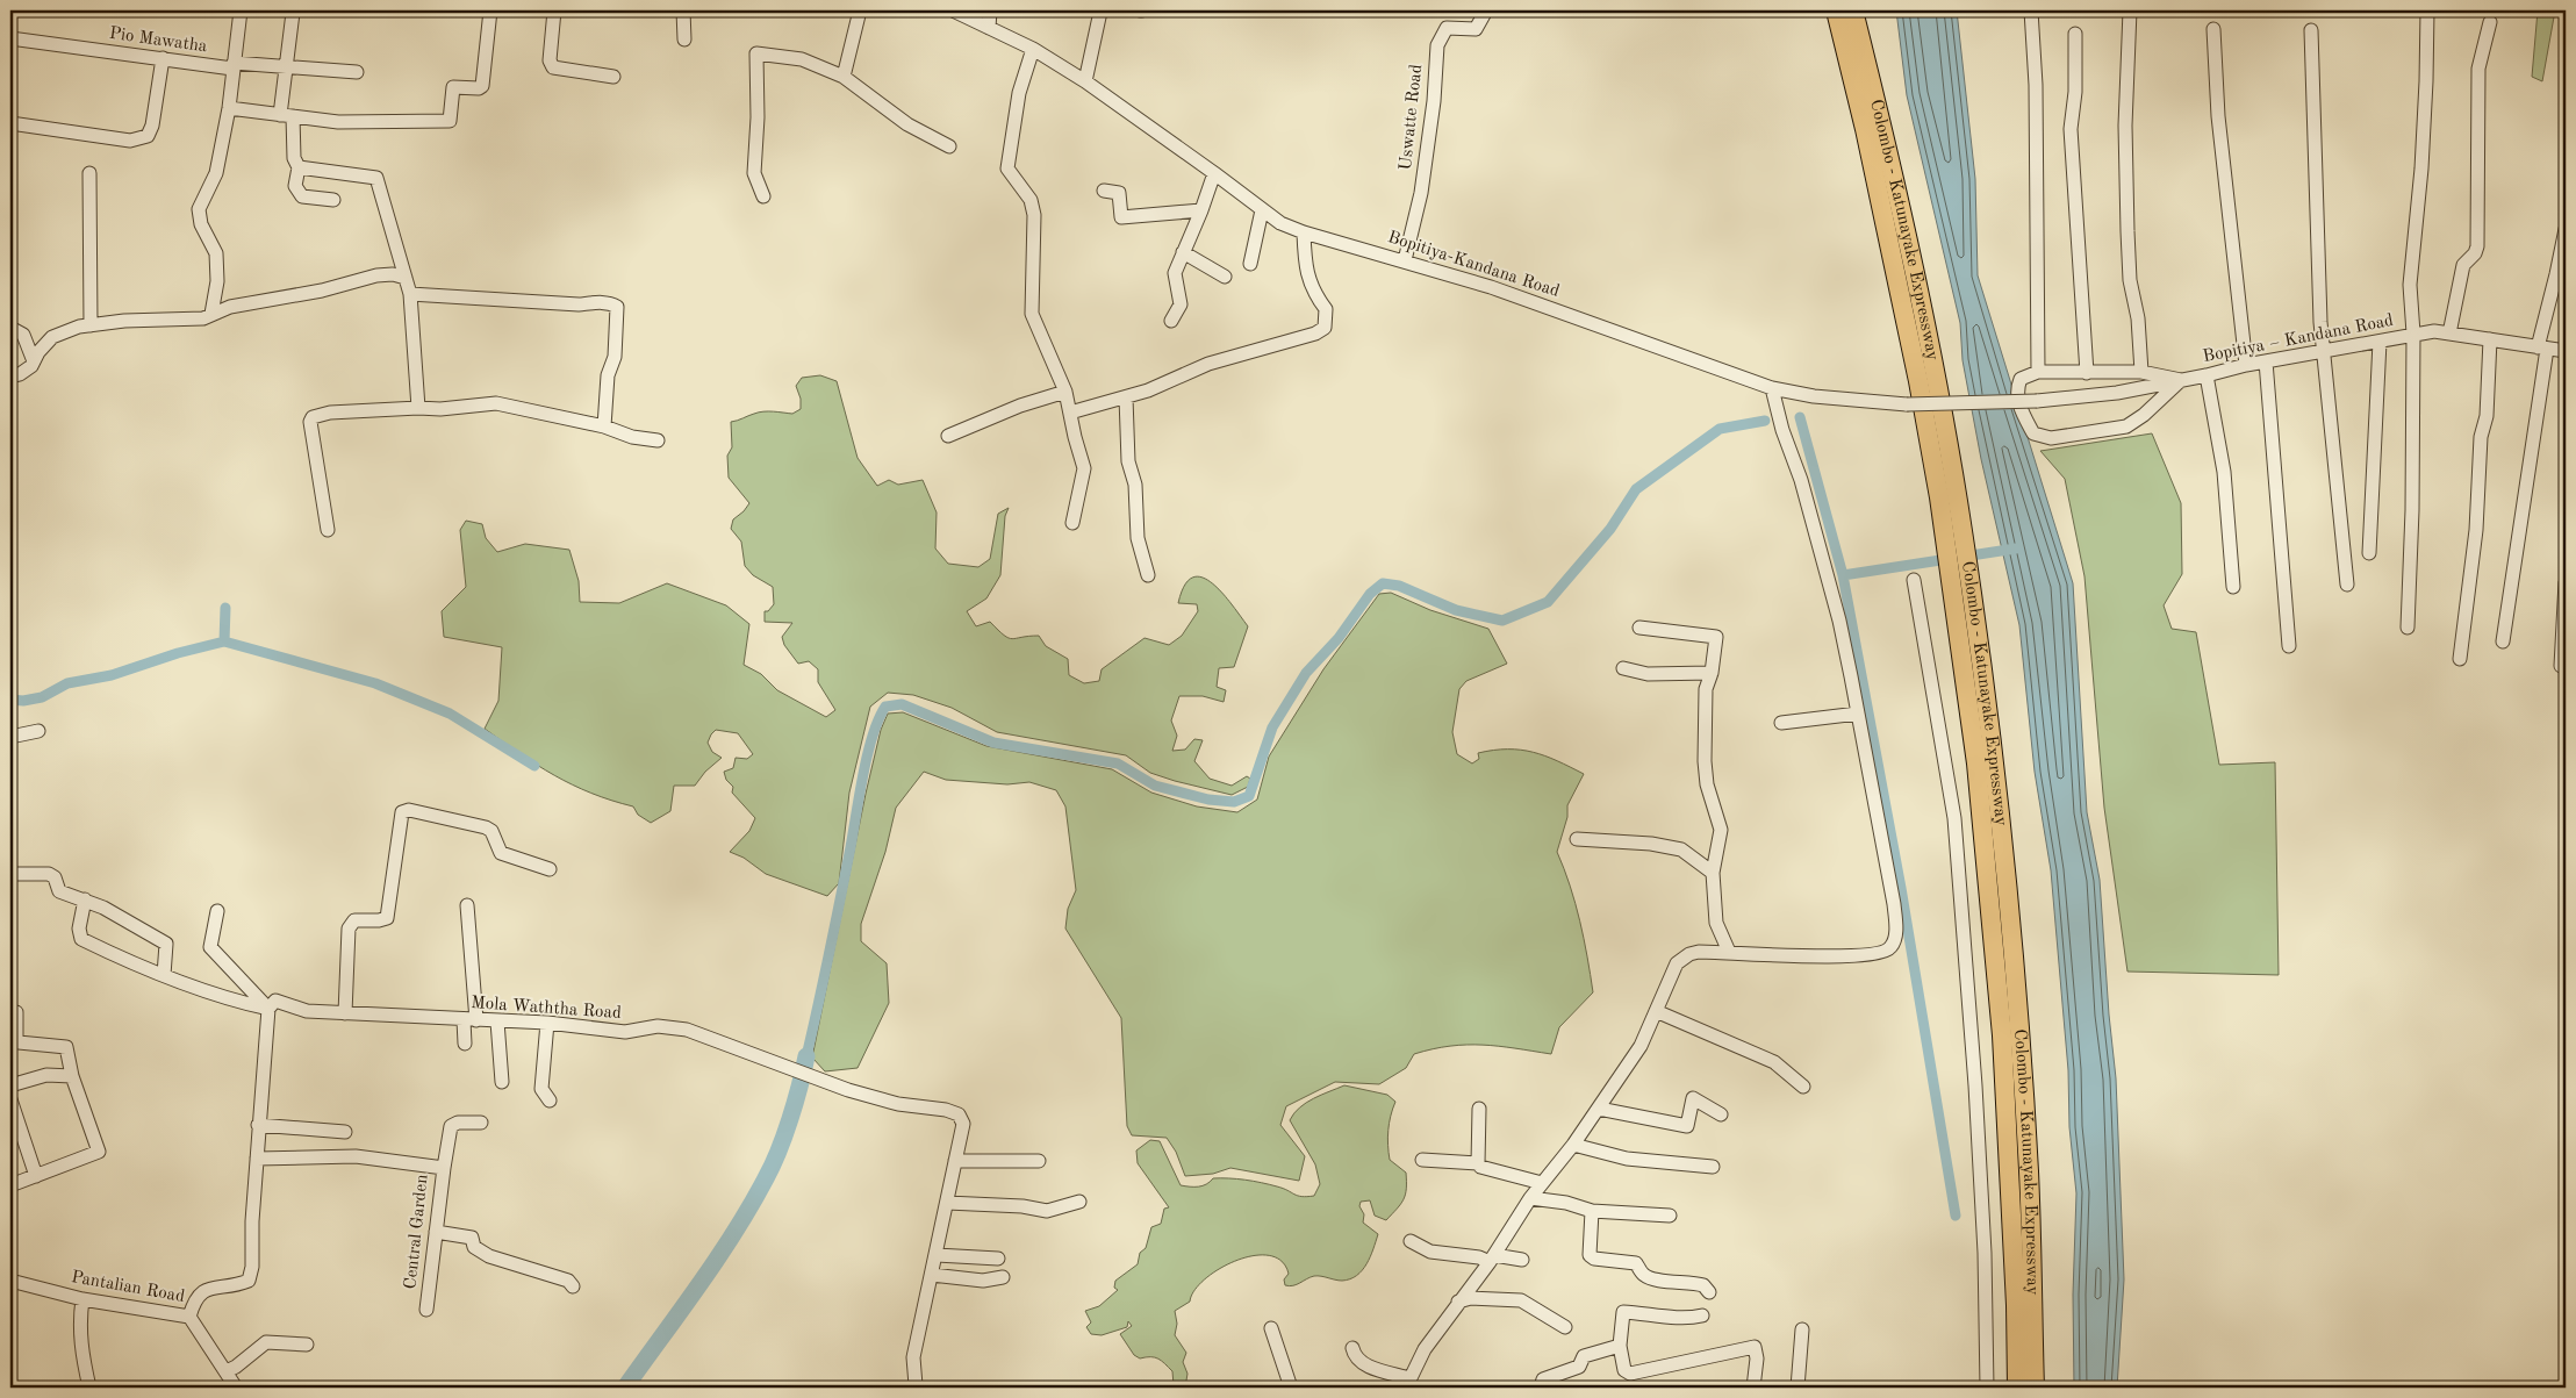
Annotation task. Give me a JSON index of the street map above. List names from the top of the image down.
{
  "streets": {
    "highway": ["Colombo - Katunayake Expressway"],
    "street": [
      "Pio Mawatha",
      "Uswatte Road",
      "Bopitiya-Kandana Road",
      "Bopitiya – Kandana Road",
      "Mola Waththa Road",
      "Central Garden",
      "Pantalian Road"
    ]
  },
  "crossings": [
    ["Uswatte Road", "Bopitiya-Kandana Road"],
    ["Bopitiya-Kandana Road", "Bopitiya – Kandana Road"]
  ]
}
